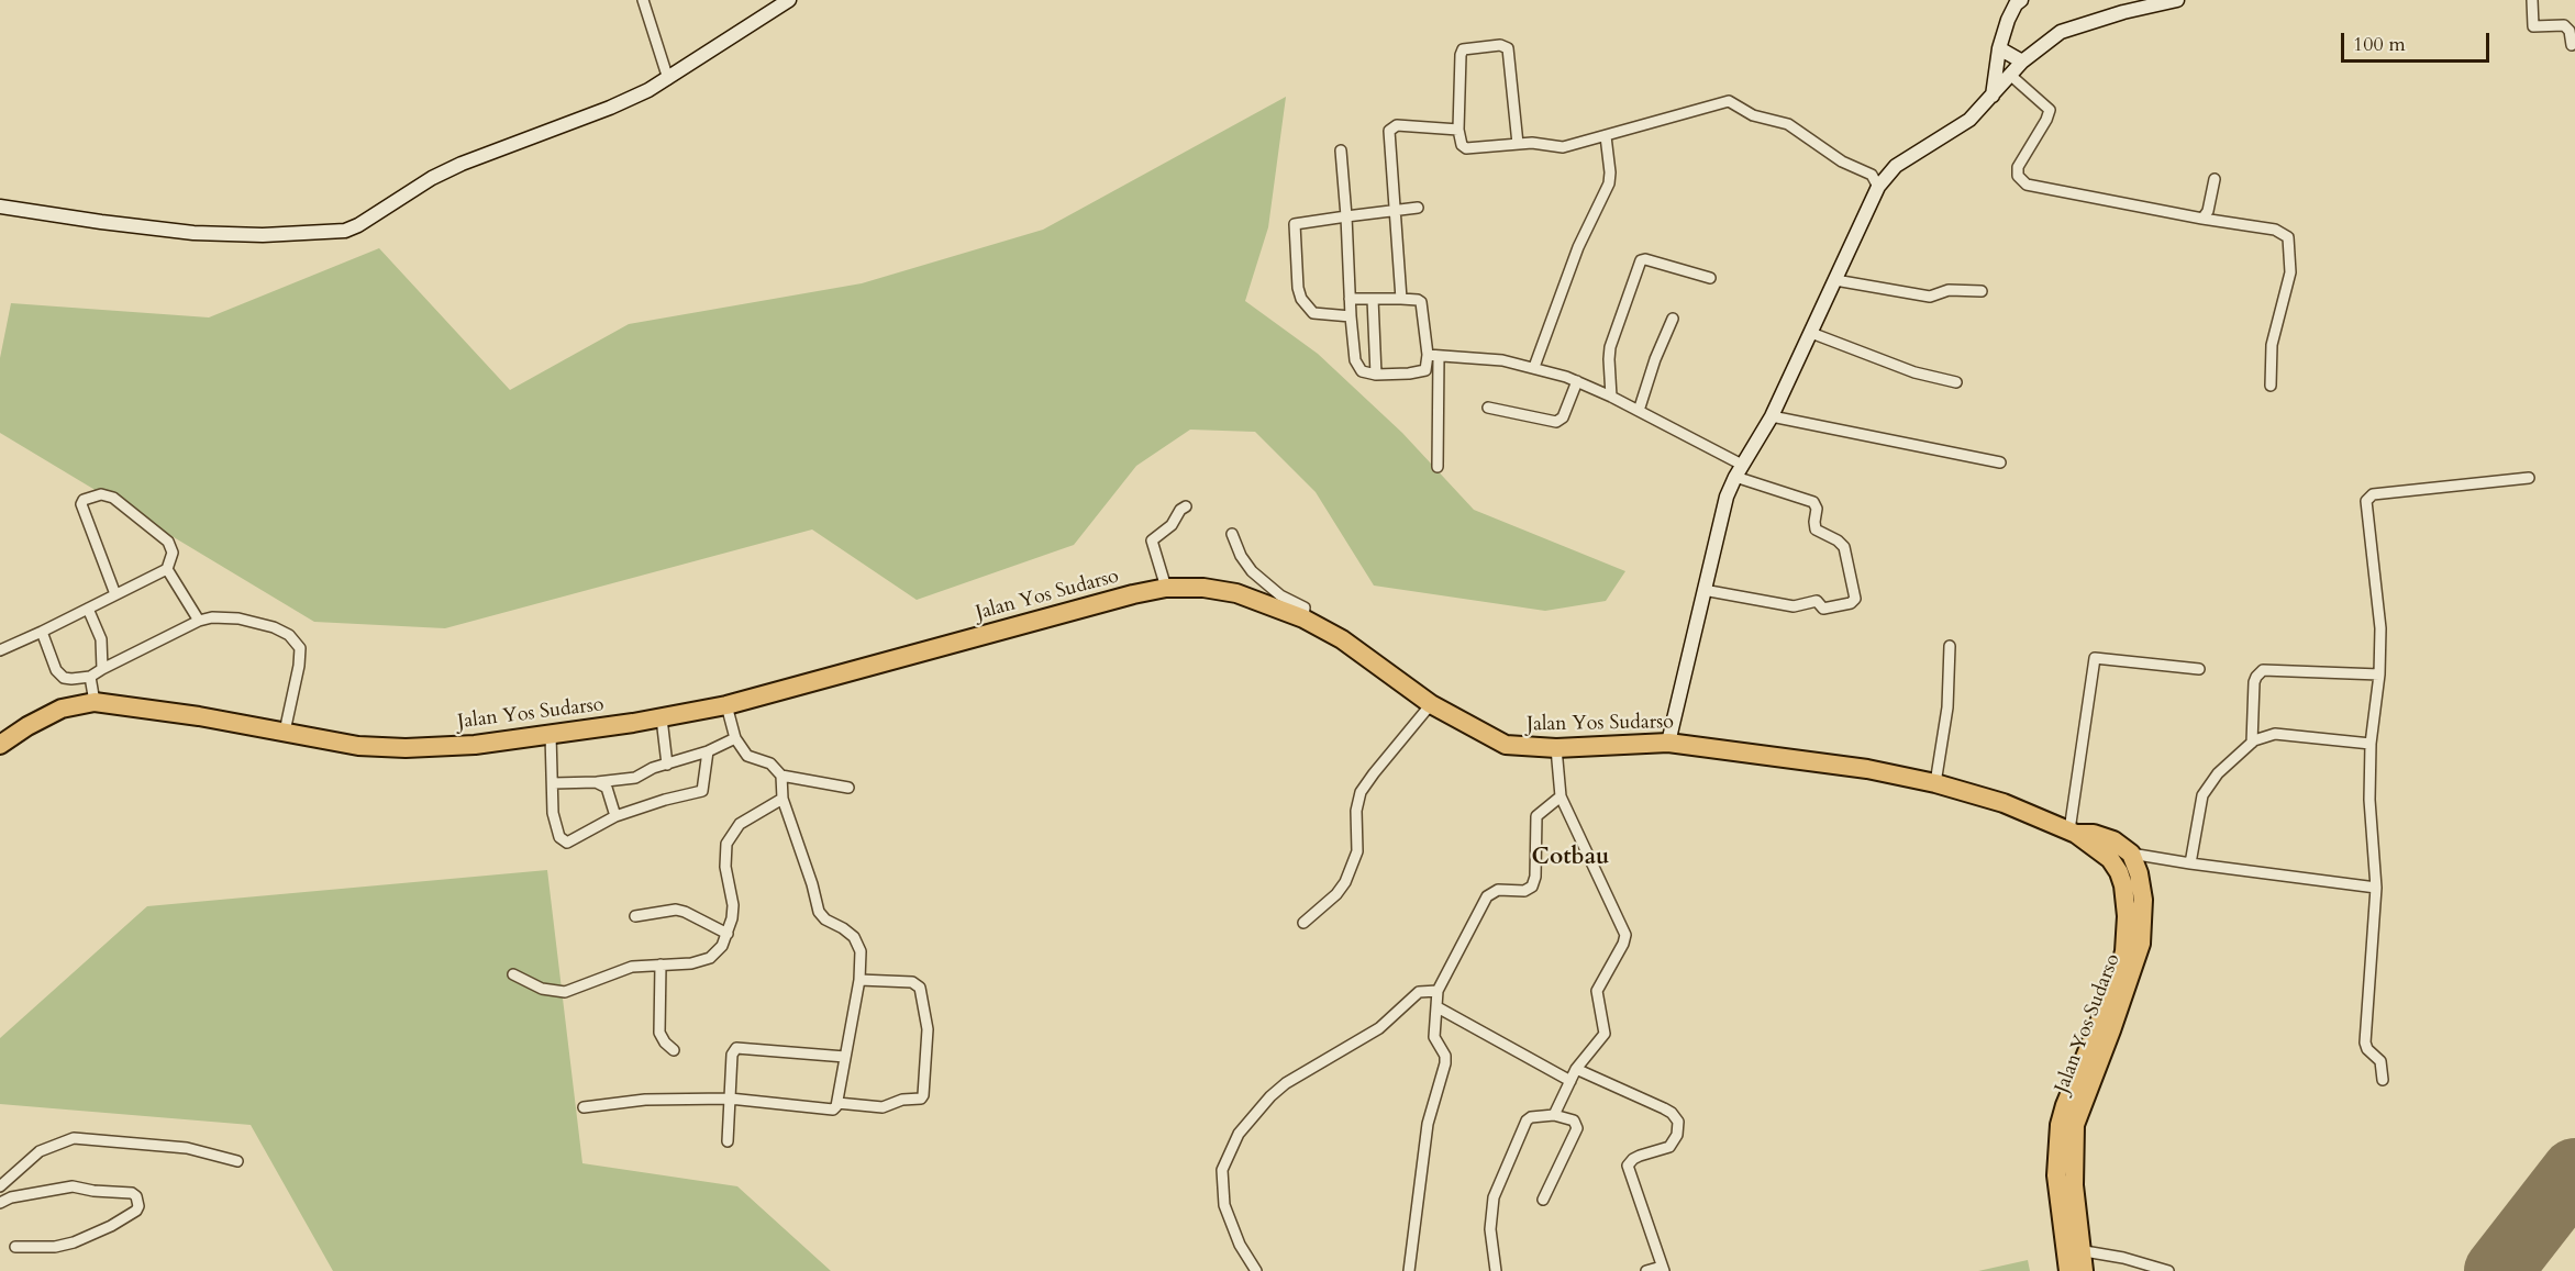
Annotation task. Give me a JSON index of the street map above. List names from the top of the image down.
{
  "streets": {
    "highway": ["Jalan Yos Sudarso"]
  },
  "districts": ["Cotbau"],
  "scale_bar": "100 m"
}
